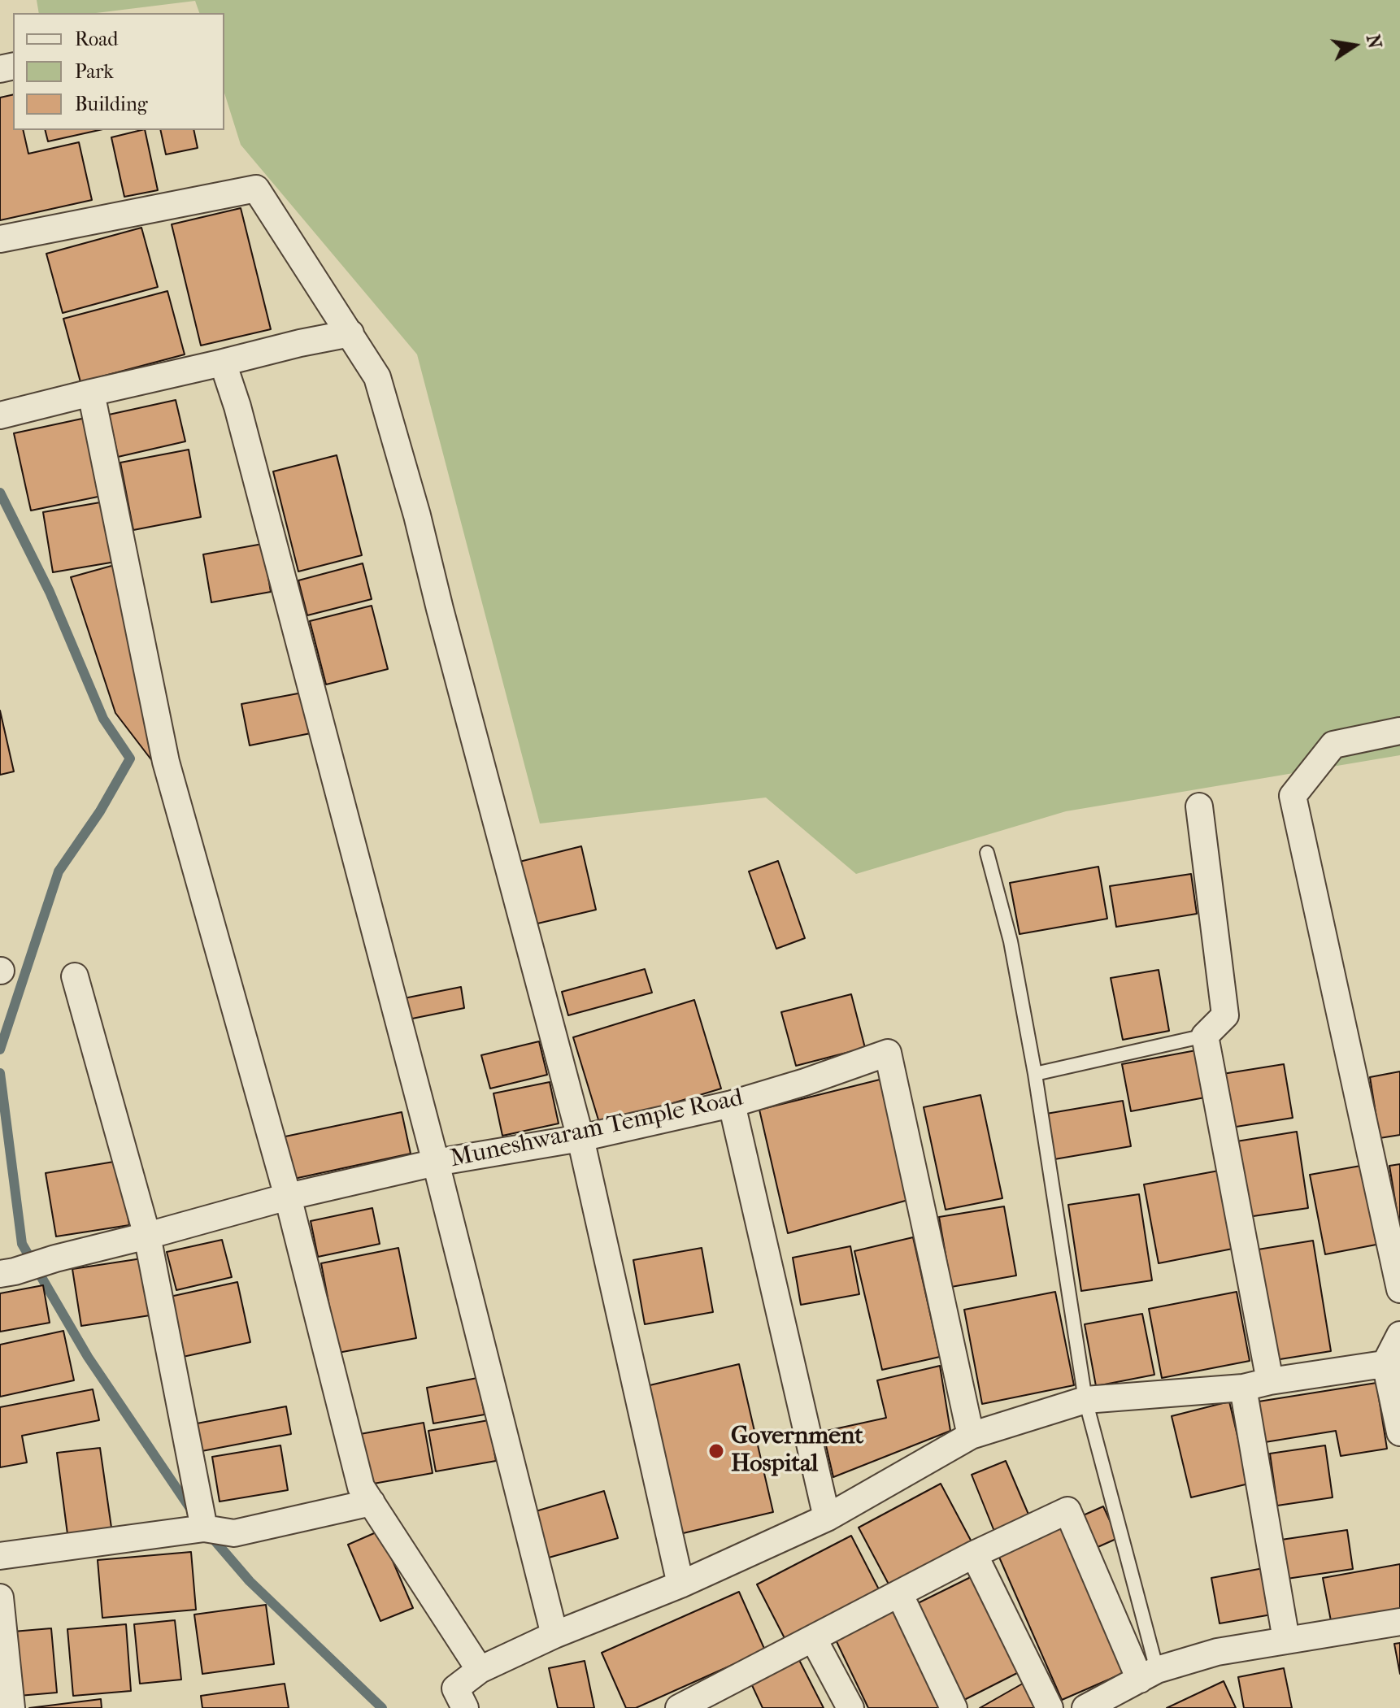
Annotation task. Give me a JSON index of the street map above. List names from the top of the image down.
{
  "streets": {
    "street": ["Muneshwaram Temple Road"]
  },
  "places": ["Government Hospital"],
  "legend": ["Road", "Park", "Building"],
  "north": "right"
}
